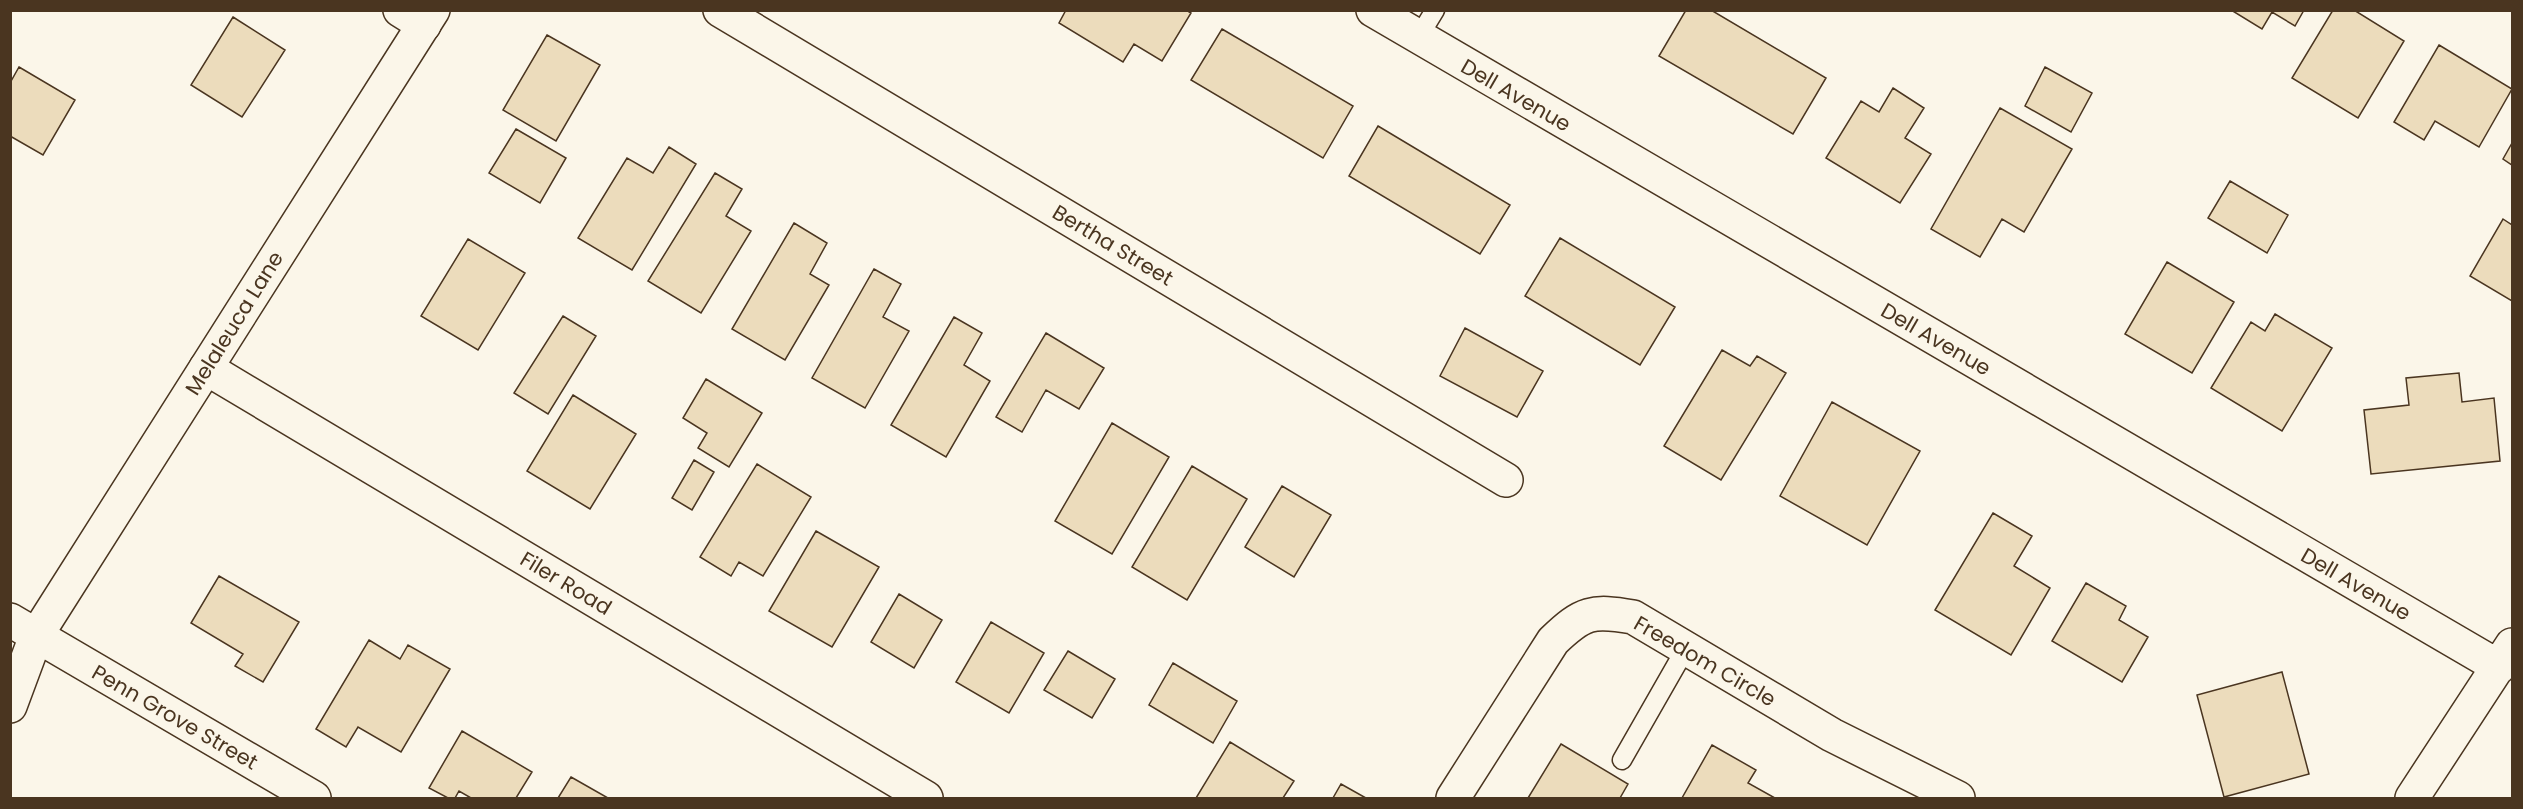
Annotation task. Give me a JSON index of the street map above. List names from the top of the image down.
{
  "streets": {
    "street": [
      "Dell Avenue",
      "Bertha Street",
      "Melaleuca Lane",
      "Filer Road",
      "Freedom Circle",
      "Penn Grove Street"
    ]
  },
  "crossings": [
    ["Melaleuca Lane", "Filer Road"],
    ["Melaleuca Lane", "Penn Grove Street"]
  ]
}
